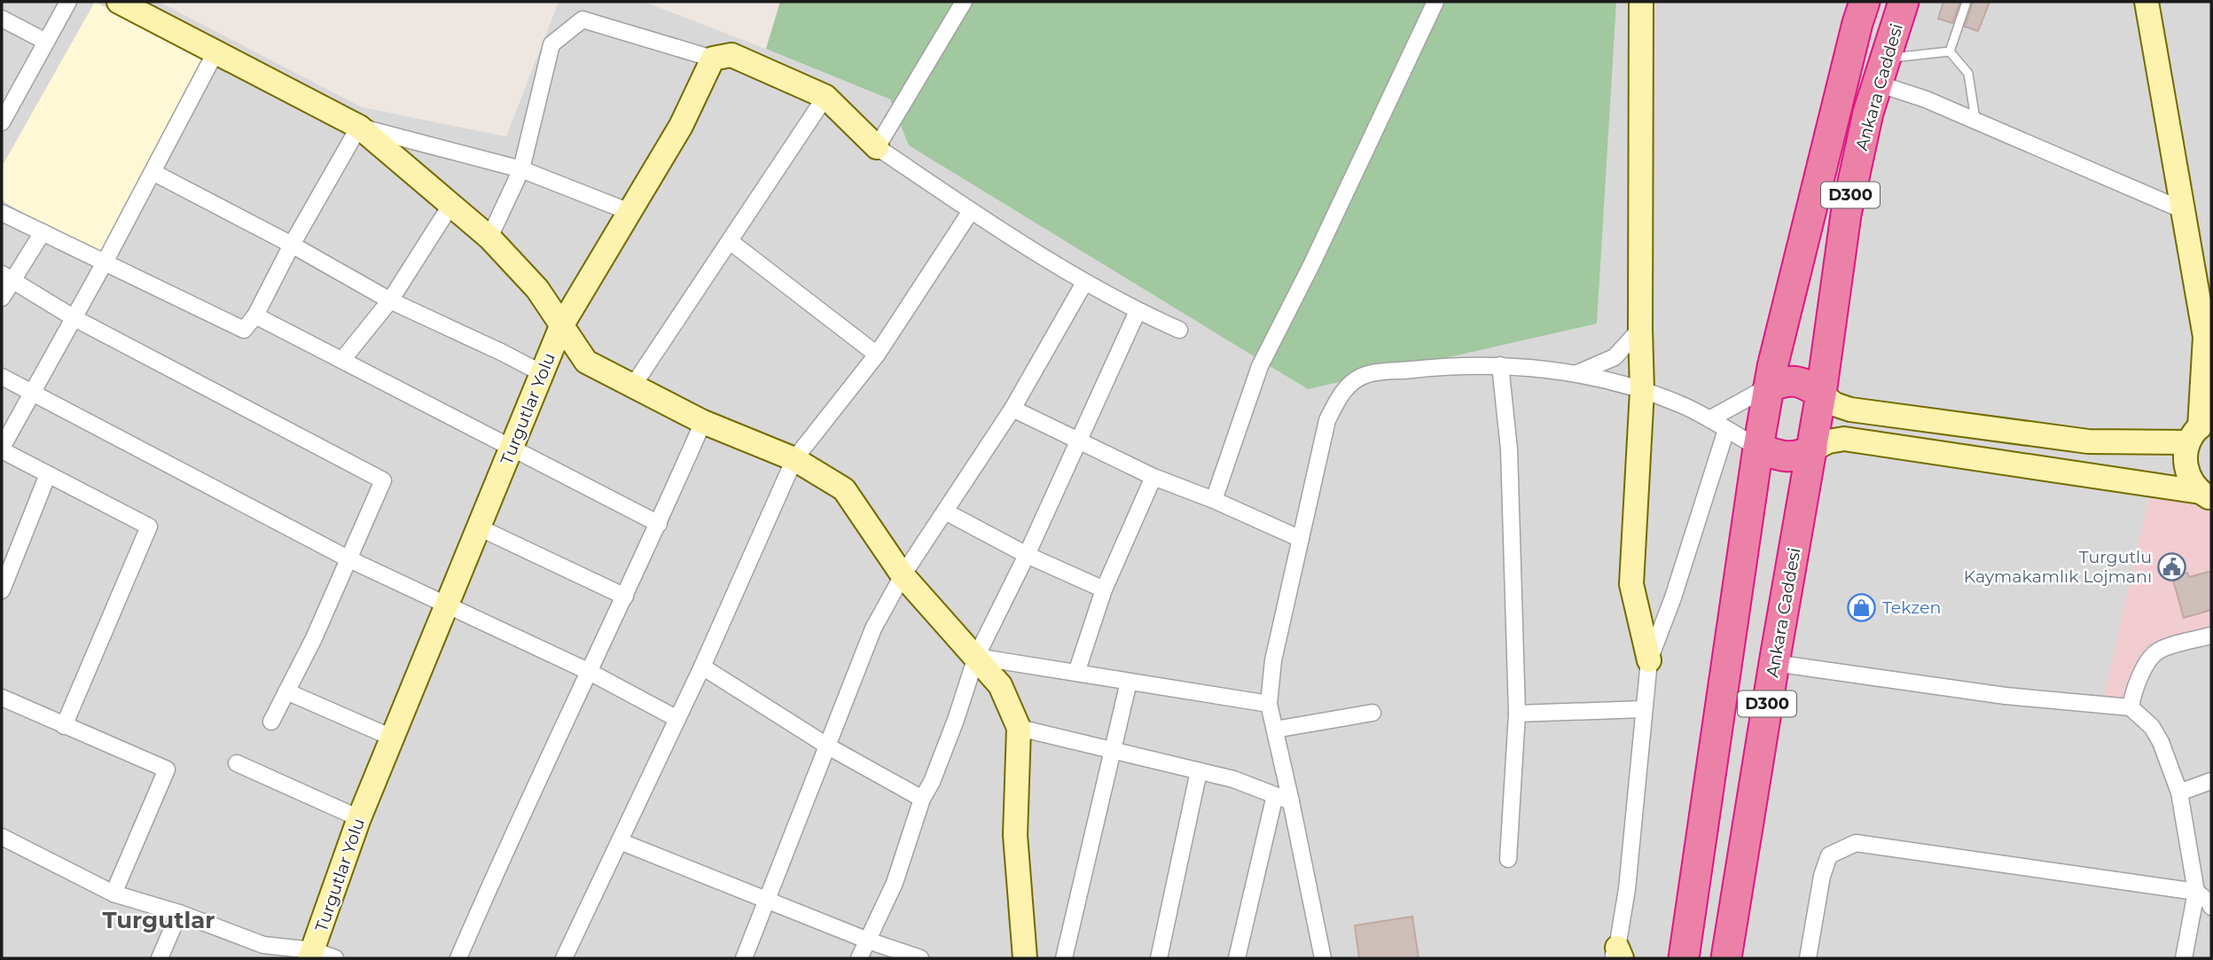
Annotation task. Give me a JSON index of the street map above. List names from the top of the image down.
{
  "streets": {
    "highway": ["Ankara Caddesi", "D300"],
    "street": ["Turgutlar Yolu"]
  },
  "districts": ["Turgutlar"],
  "places": {
    "public building": ["Turgutlu Kaymakamlık Lojmanı"],
    "shop": ["Tekzen"]
  }
}
